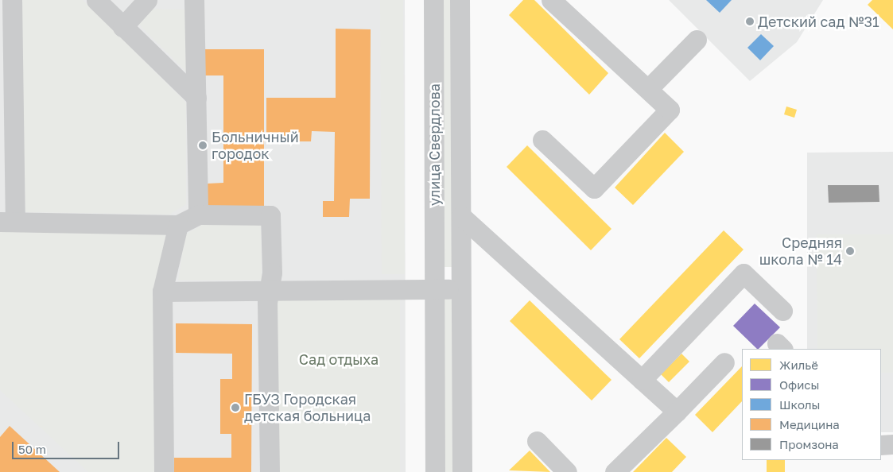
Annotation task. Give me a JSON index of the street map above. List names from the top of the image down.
{
  "streets": {
    "street": ["улица Свердлова"]
  },
  "parks": ["Сад отдыха"],
  "places": [
    "Детский сад №31",
    "Больничный городок",
    "Средняя школа № 14",
    "ГБУЗ Городская детская больница"
  ],
  "legend": [
    "Жильё",
    "Офисы",
    "Школы",
    "Медицина",
    "Промзона"
  ],
  "scale_bar": "50 m"
}
